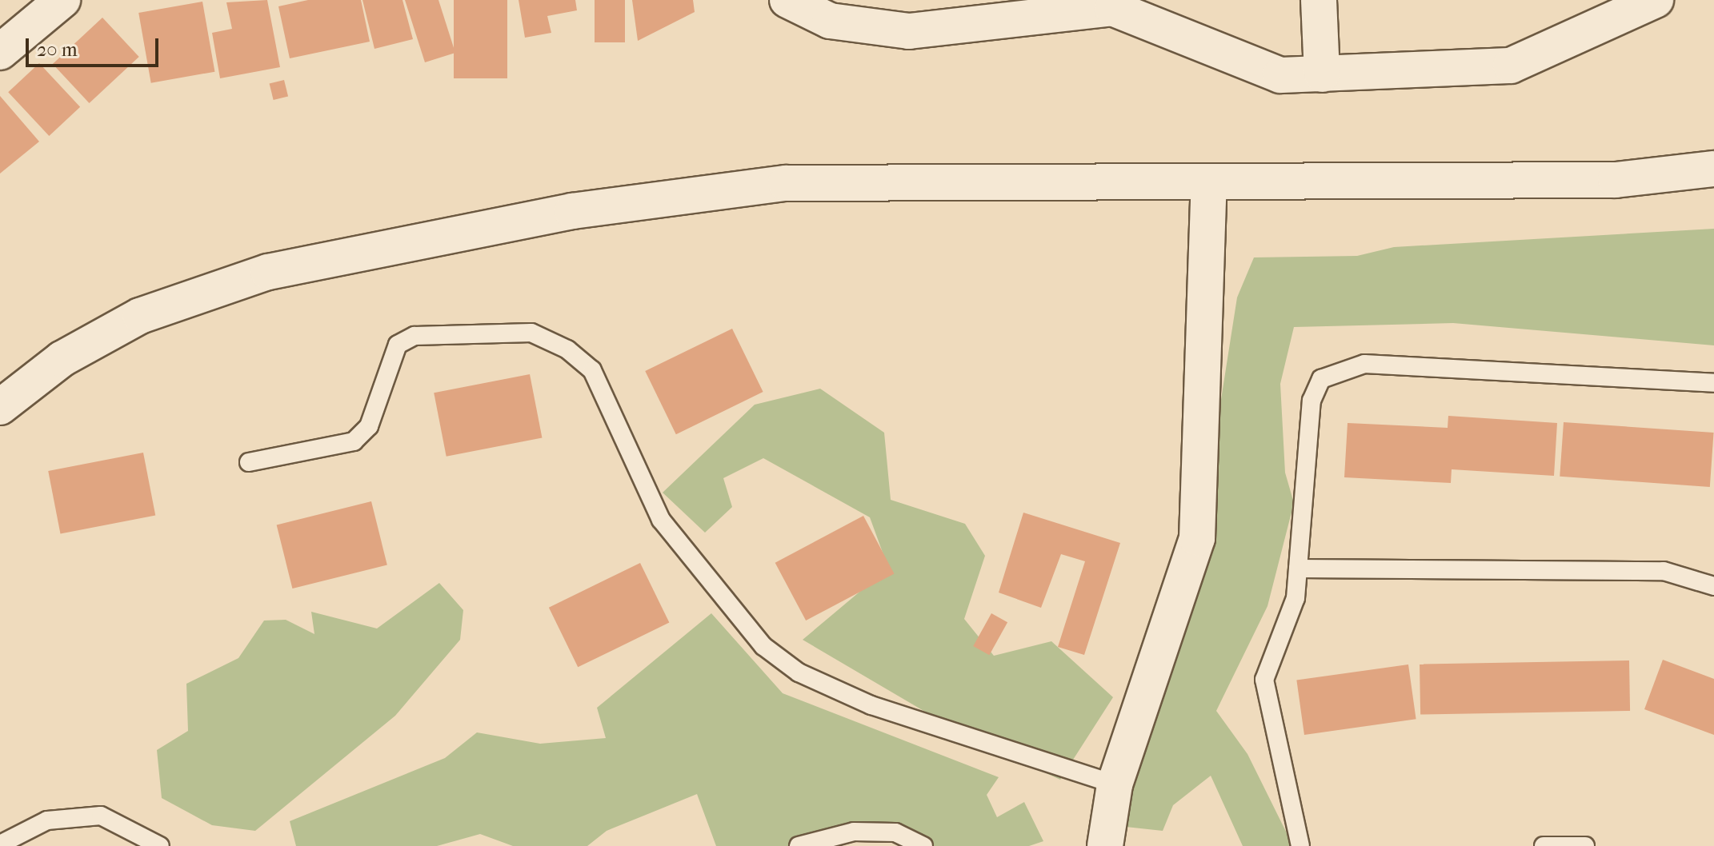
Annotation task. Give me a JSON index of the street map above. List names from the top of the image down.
{
  "scale_bar": "20 m"
}
